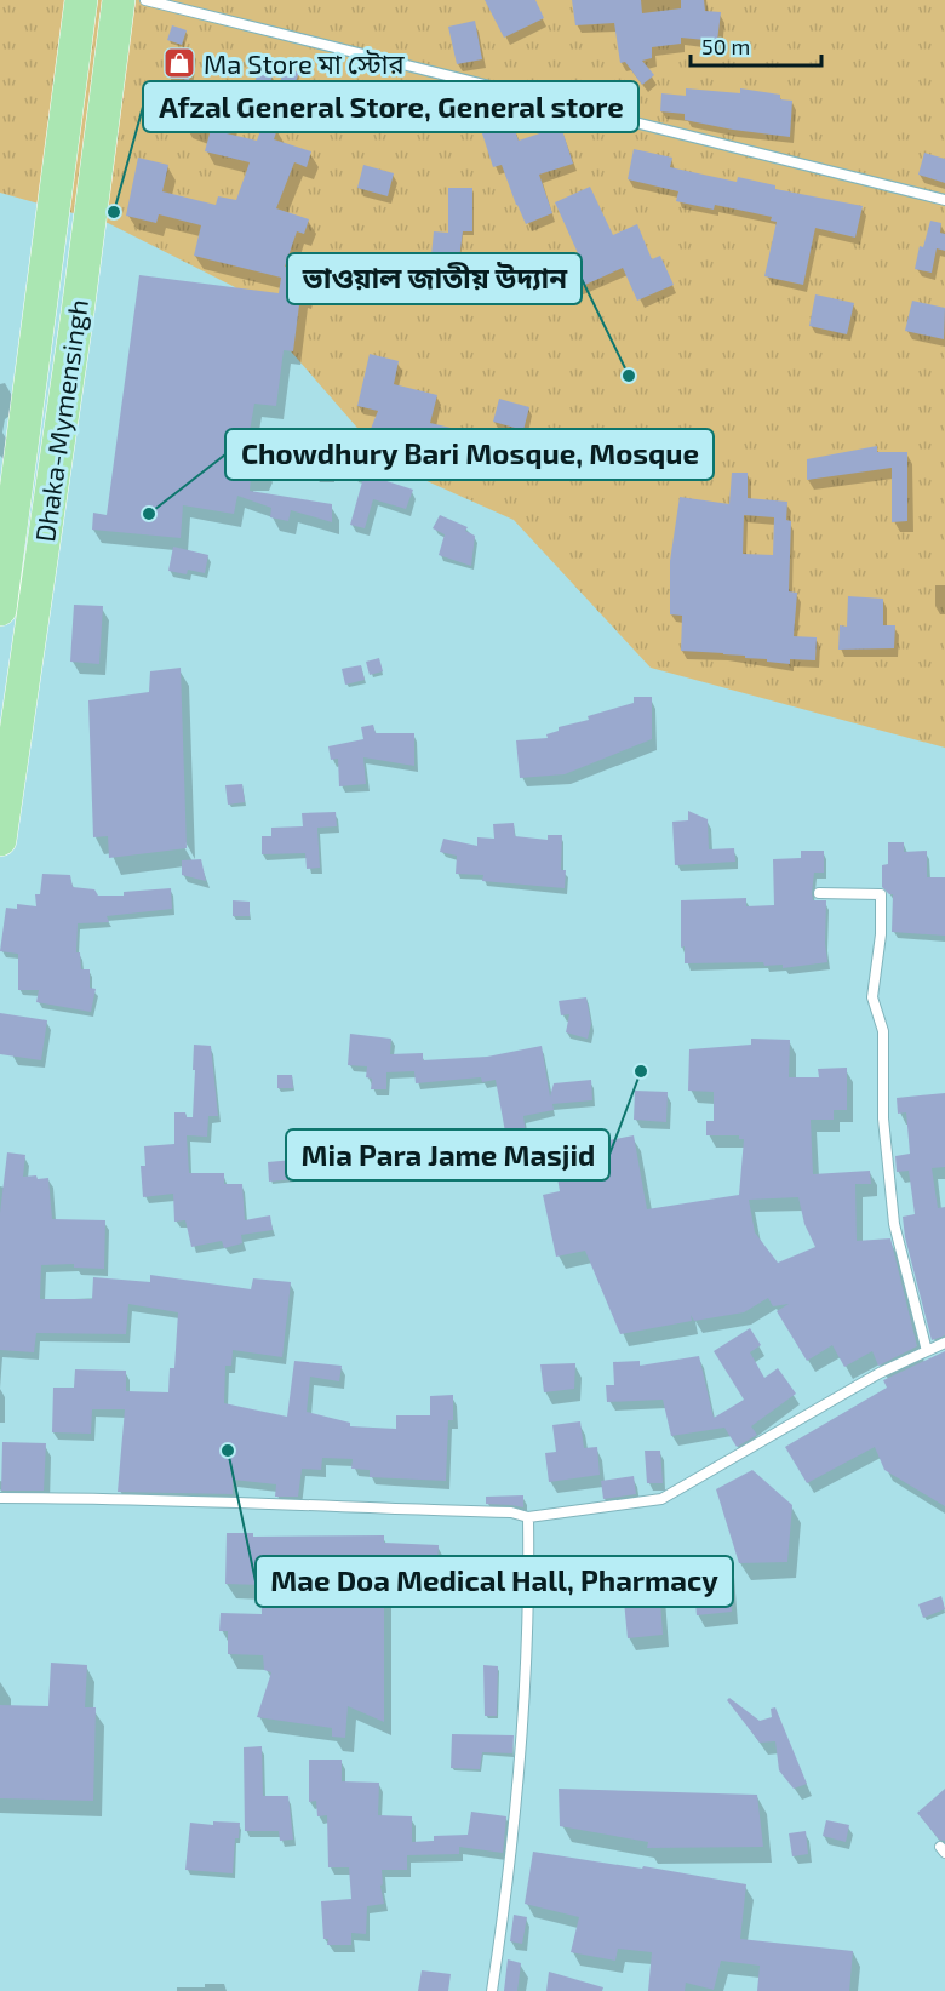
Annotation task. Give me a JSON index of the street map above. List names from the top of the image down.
{
  "streets": {
    "highway": ["Dhaka-Mymensingh"]
  },
  "places": {
    "shop": ["Ma Store মা স্টোর"],
    "other": [
      "Afzal General Store, General store",
      "ভাওয়াল জাতীয় উদ্যান",
      "Chowdhury Bari Mosque, Mosque",
      "Mia Para Jame Masjid",
      "Mae Doa Medical Hall, Pharmacy"
    ]
  },
  "scale_bar": "50 m"
}
